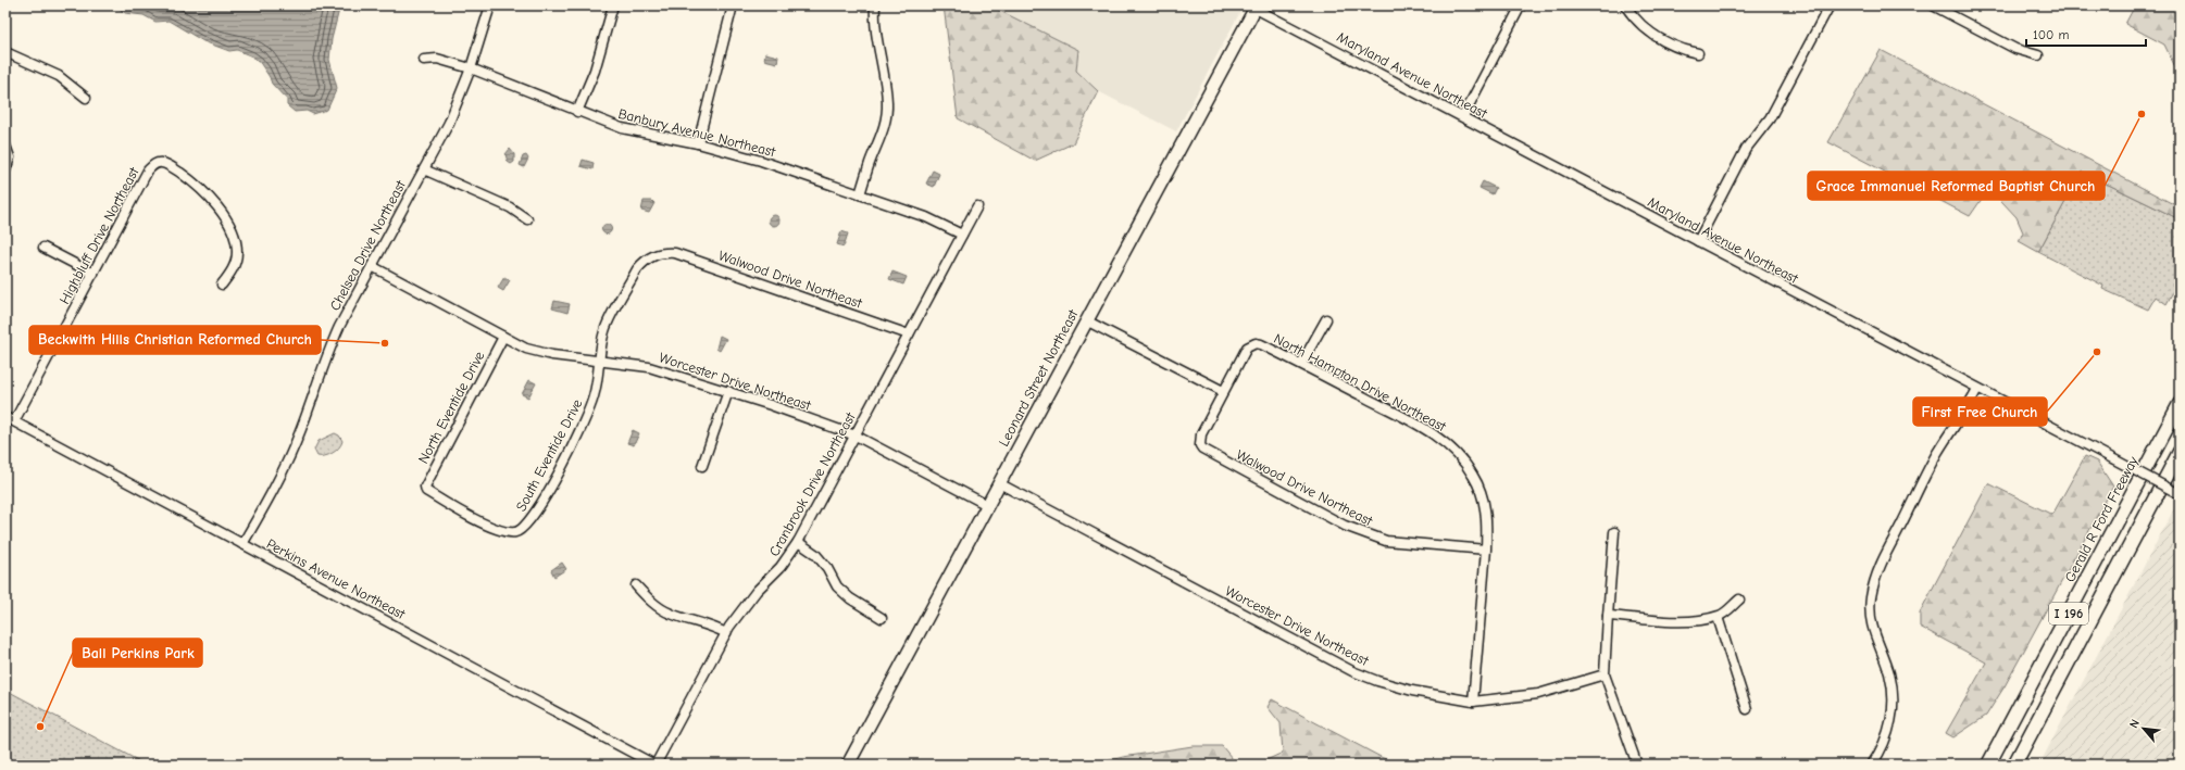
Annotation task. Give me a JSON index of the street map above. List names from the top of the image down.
{
  "streets": {
    "highway": ["Gerald R Ford Freeway", "I 196"],
    "main road": ["Leonard Street Northeast"],
    "street": [
      "Maryland Avenue Northeast",
      "Banbury Avenue Northeast",
      "Highbluff Drive Northeast",
      "Chelsea Drive Northeast",
      "Walwood Drive Northeast",
      "Worcester Drive Northeast",
      "North Hampton Drive Northeast",
      "North Eventide Drive",
      "South Eventide Drive",
      "Cranbrook Drive Northeast",
      "Perkins Avenue Northeast"
    ]
  },
  "crossings": [
    ["Maryland Avenue Northeast", "Leonard Street Northeast"],
    ["Banbury Avenue Northeast", "Chelsea Drive Northeast"],
    ["Banbury Avenue Northeast", "Cranbrook Drive Northeast"],
    ["Highbluff Drive Northeast", "Perkins Avenue Northeast"],
    ["Chelsea Drive Northeast", "Worcester Drive Northeast"],
    ["Chelsea Drive Northeast", "Perkins Avenue Northeast"],
    ["Walwood Drive Northeast", "North Hampton Drive Northeast"],
    ["Walwood Drive Northeast", "South Eventide Drive"],
    ["Walwood Drive Northeast", "Cranbrook Drive Northeast"],
    ["Leonard Street Northeast", "Worcester Drive Northeast"],
    ["Worcester Drive Northeast", "North Hampton Drive Northeast"],
    ["Worcester Drive Northeast", "North Eventide Drive"],
    ["Worcester Drive Northeast", "South Eventide Drive"],
    ["Worcester Drive Northeast", "Cranbrook Drive Northeast"],
    ["North Eventide Drive", "South Eventide Drive"],
    ["Cranbrook Drive Northeast", "Perkins Avenue Northeast"]
  ],
  "places": [
    "Grace Immanuel Reformed Baptist Church",
    "Beckwith Hills Christian Reformed Church",
    "First Free Church",
    "Ball Perkins Park"
  ],
  "scale_bar": "100 m",
  "north": "top left"
}
